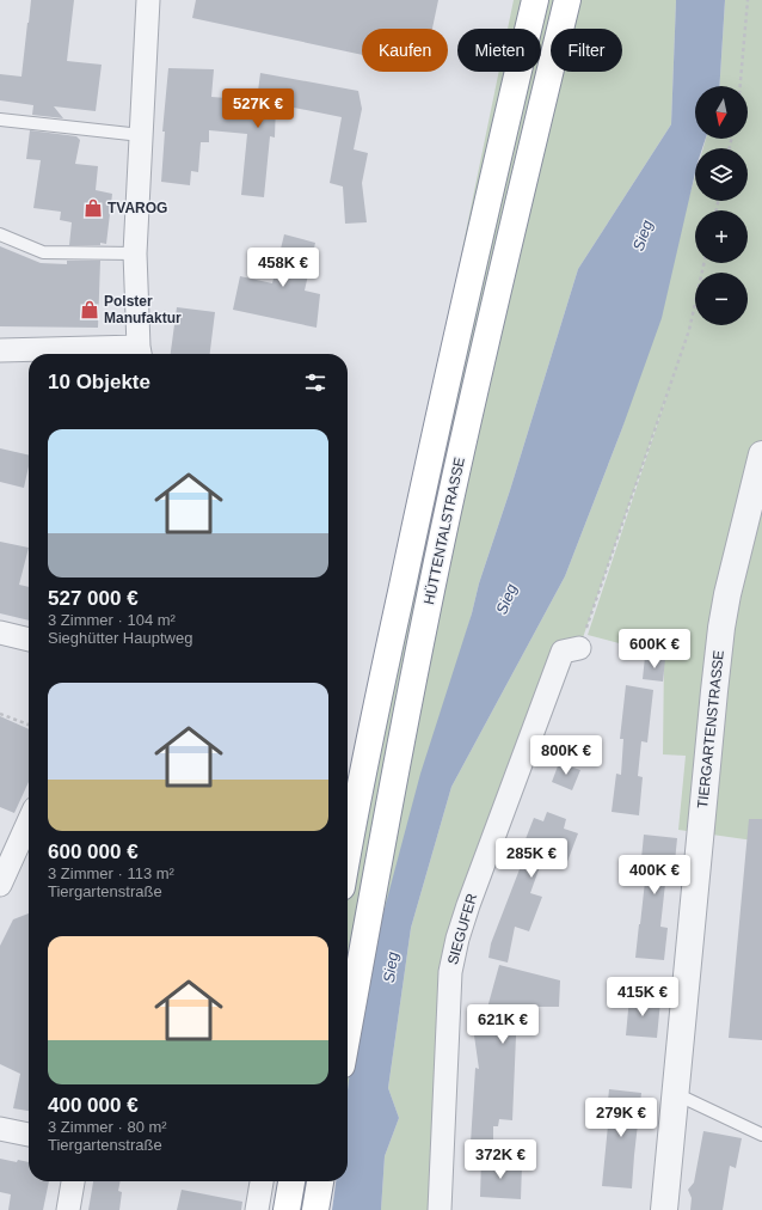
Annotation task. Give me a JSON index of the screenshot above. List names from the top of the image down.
{
  "streets": {
    "highway": ["HÜTTENTALSTRASSE"],
    "street": ["TIERGARTENSTRASSE", "SIEGUFER"]
  },
  "water": ["Sieg"],
  "places": {
    "shop": ["TVAROG", "Polster Manufaktur"]
  },
  "north": "bottom",
  "page": {
    "chip": ["Kaufen", "Mieten", "Filter"],
    "map_buttons": ["+", "−"],
    "price": [
      "527K €",
      "458K €",
      "600K €",
      "800K €",
      "285K €",
      "400K €",
      "415K €",
      "621K €",
      "279K €",
      "372K €"
    ],
    "heading": "10 Objekte",
    "list": [
      {
        "name": "527 000 €",
        "note": "3 Zimmer · 104 m² · Sieghütter Hauptweg"
      },
      {
        "name": "600 000 €",
        "note": "3 Zimmer · 113 m² · Tiergartenstraße"
      },
      {
        "name": "400 000 €",
        "note": "3 Zimmer · 80 m² · Tiergartenstraße"
      }
    ]
  }
}
